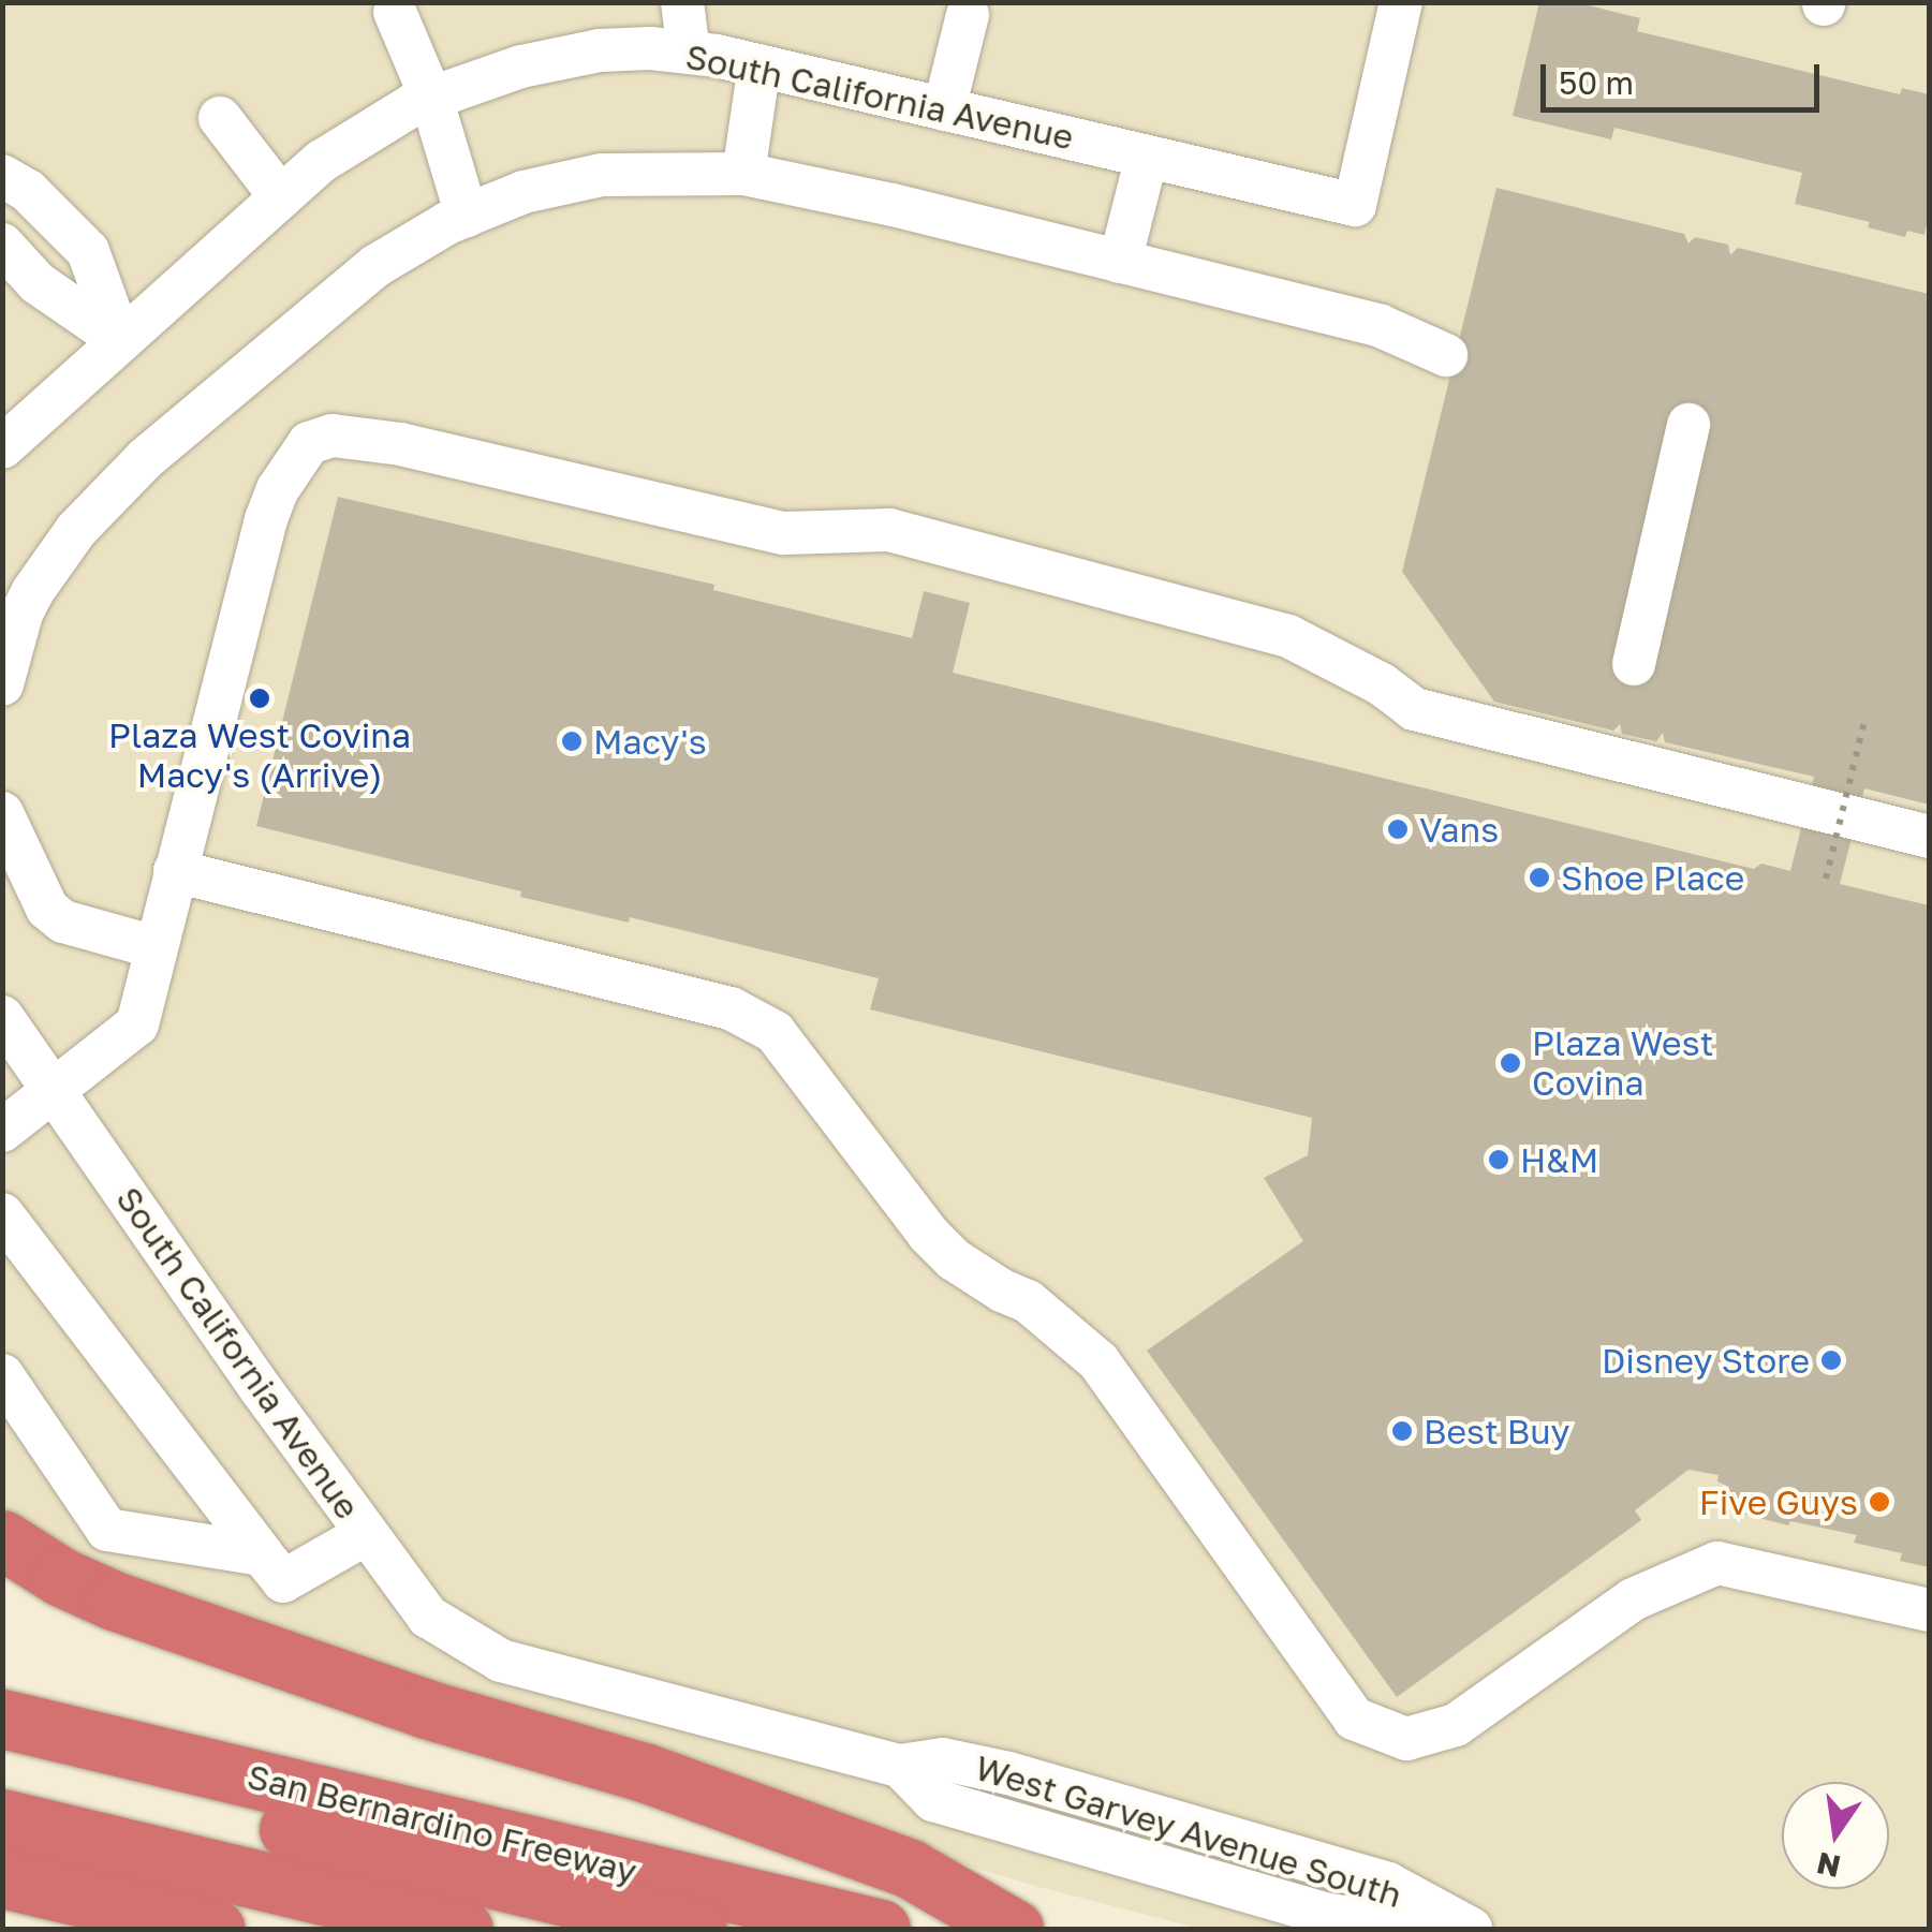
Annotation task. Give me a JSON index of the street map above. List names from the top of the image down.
{
  "streets": {
    "highway": ["San Bernardino Freeway"],
    "street": ["South California Avenue", "West Garvey Avenue South"]
  },
  "crossings": [
    ["South California Avenue", "West Garvey Avenue South"]
  ],
  "places": [
    "Plaza West Covina Macy's (Arrive)",
    "Macy's",
    "Vans",
    "Shoe Place",
    "Plaza West Covina",
    "H&M",
    "Disney Store",
    "Best Buy",
    "Five Guys"
  ],
  "scale_bar": "50 m",
  "north": "bottom"
}
